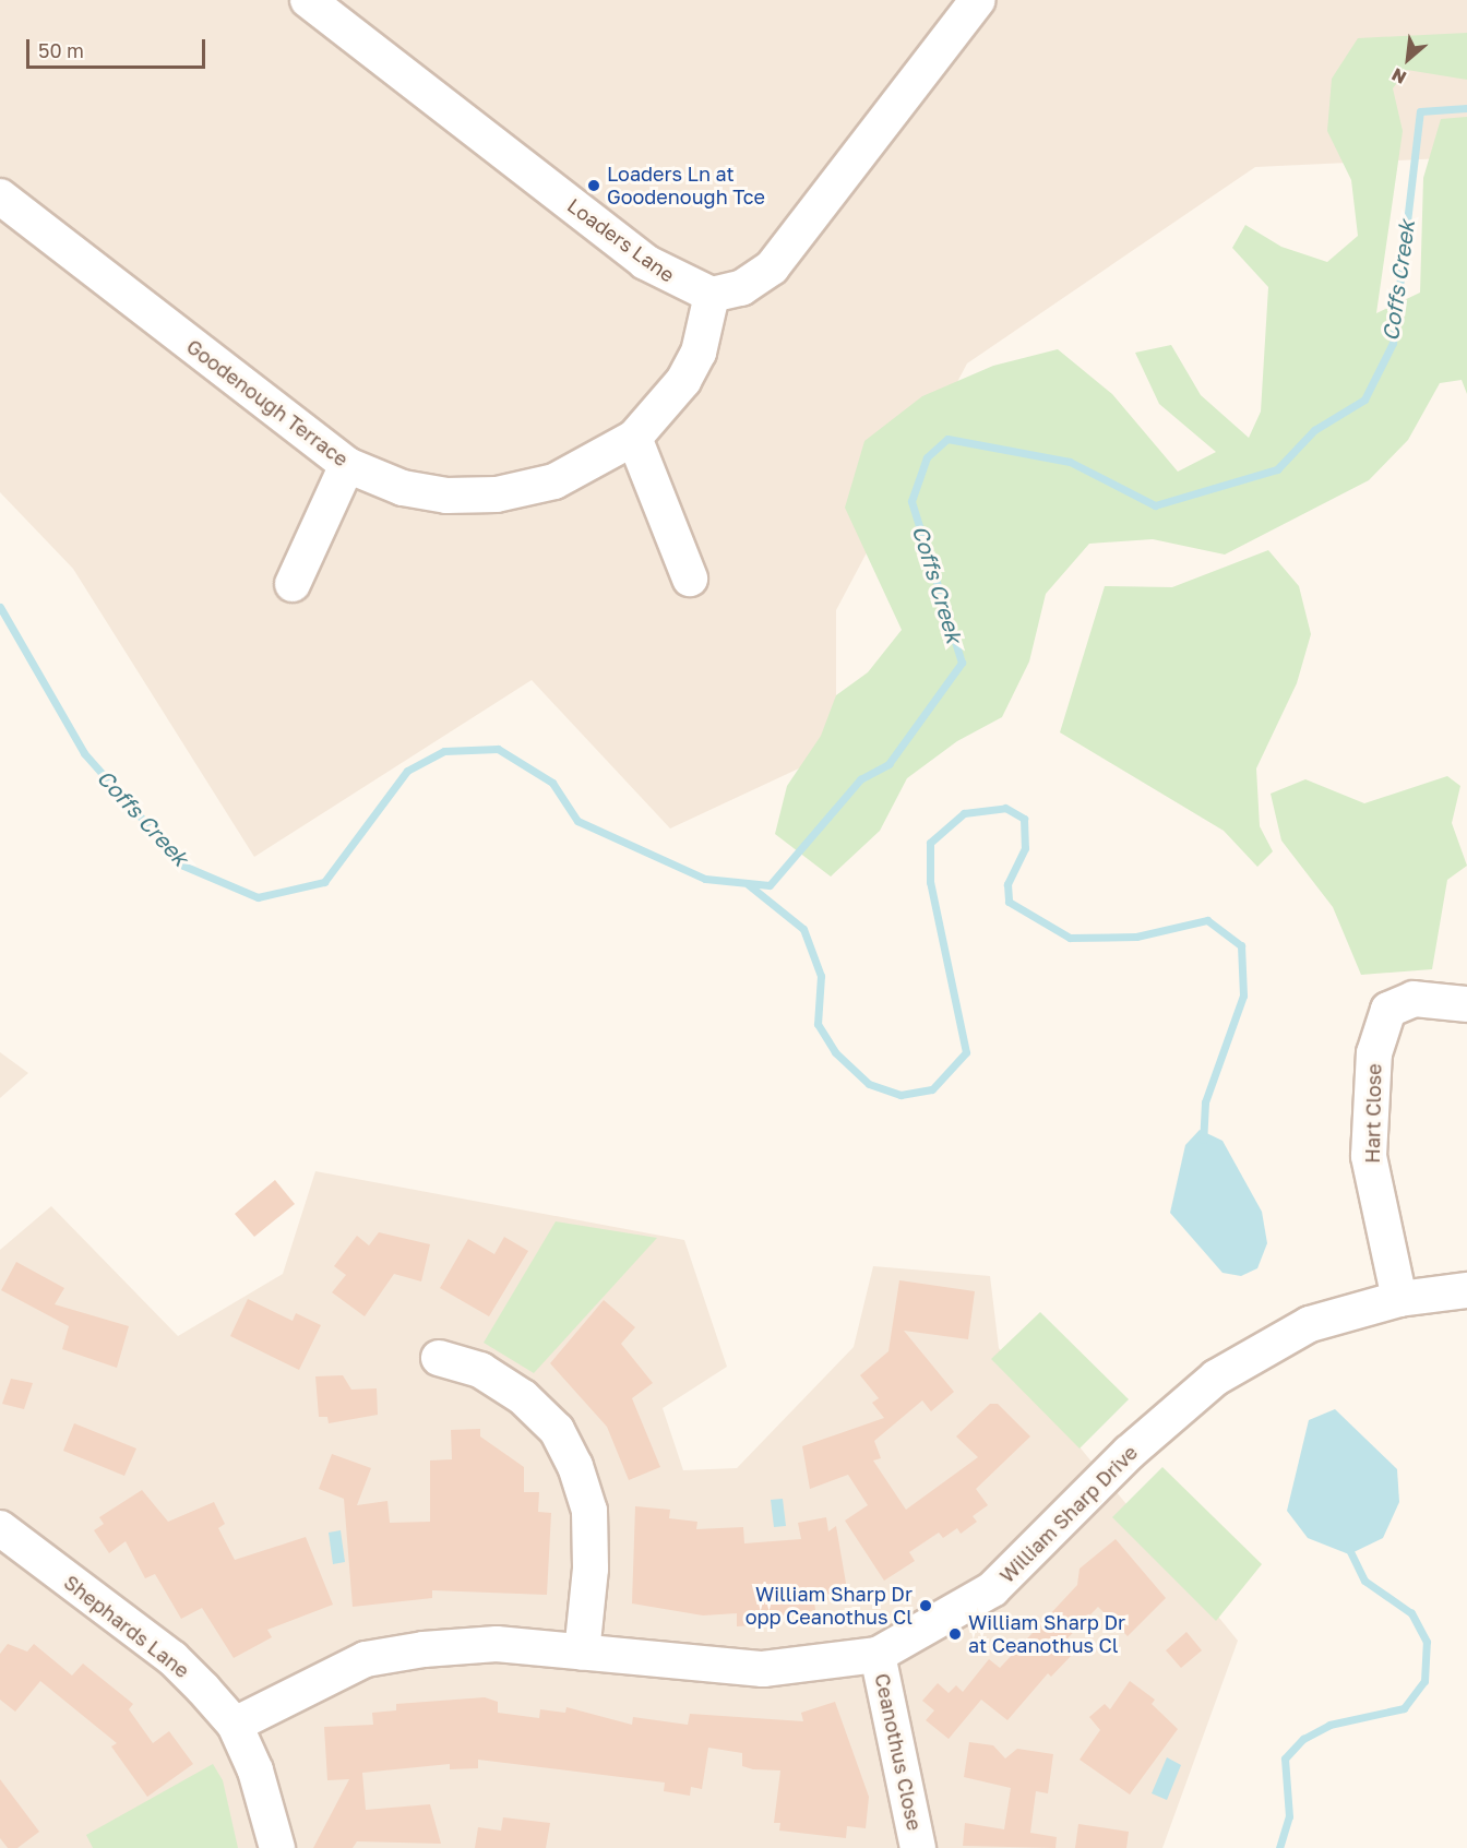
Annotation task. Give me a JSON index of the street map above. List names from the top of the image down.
{
  "streets": {
    "street": [
      "Loaders Lane",
      "Goodenough Terrace",
      "Hart Close",
      "William Sharp Drive",
      "Shephards Lane",
      "Ceanothus Close"
    ]
  },
  "crossings": [
    ["Loaders Lane", "Goodenough Terrace"],
    ["Hart Close", "William Sharp Drive"],
    ["William Sharp Drive", "Shephards Lane"],
    ["William Sharp Drive", "Ceanothus Close"]
  ],
  "water": ["Coffs Creek"],
  "places": ["Loaders Ln at Goodenough Tce", "William Sharp Dr opp Ceanothus Cl", "William Sharp Dr at Ceanothus Cl"],
  "scale_bar": "50 m",
  "north": "bottom left"
}
